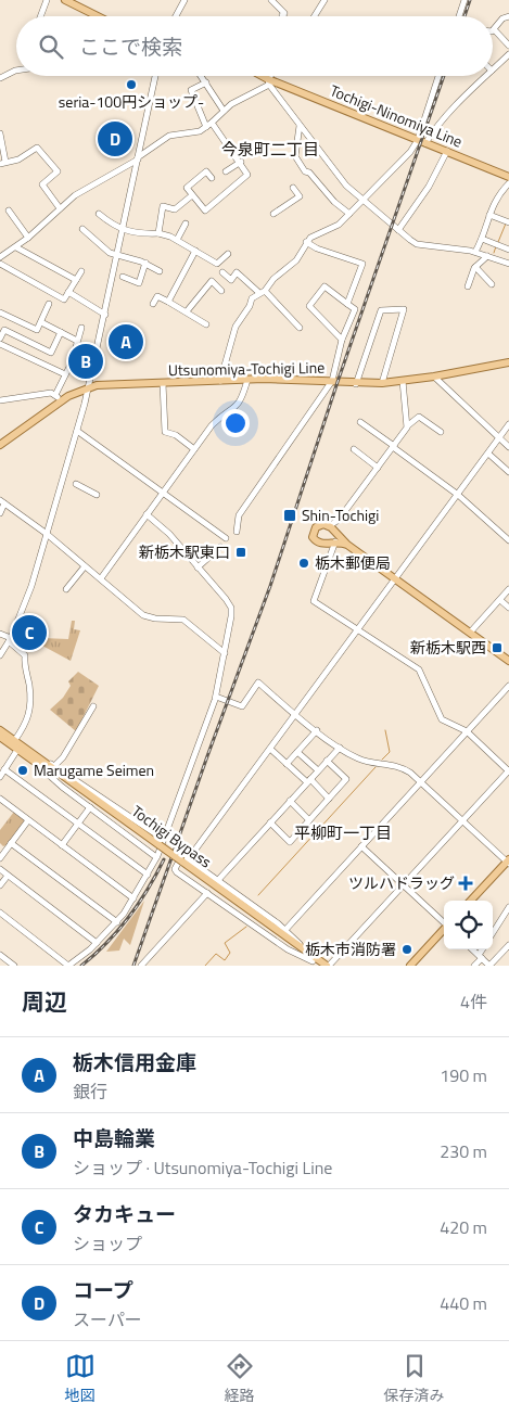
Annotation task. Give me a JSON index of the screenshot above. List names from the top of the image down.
{
  "streets": {
    "main road": ["Tochigi-Ninomiya Line", "Utsunomiya-Tochigi Line", "Tochigi Bypass"]
  },
  "districts": ["今泉町二丁目", "平柳町一丁目"],
  "places": {
    "other": [
      "seria-100円ショップ-",
      "栃木郵便局",
      "Marugame Seimen",
      "栃木市消防署"
    ],
    "transit": ["Shin-Tochigi", "新栃木駅東口", "新栃木駅西"],
    "health": ["ツルハドラッグ"]
  },
  "page": {
    "search": "ここで検索",
    "pins": [
      "D",
      "A",
      "B",
      "C"
    ],
    "heading": ["周辺", "4件"],
    "list": [
      {
        "mark": "A",
        "name": "栃木信用金庫",
        "note": "銀行",
        "value": "190 m"
      },
      {
        "mark": "B",
        "name": "中島輪業",
        "note": "ショップ · Utsunomiya-Tochigi Line",
        "value": "230 m"
      },
      {
        "mark": "C",
        "name": "タカキュー",
        "note": "ショップ",
        "value": "420 m"
      },
      {
        "mark": "D",
        "name": "コープ",
        "note": "スーパー",
        "value": "440 m"
      }
    ],
    "nav": ["地図", "経路", "保存済み"]
  }
}
